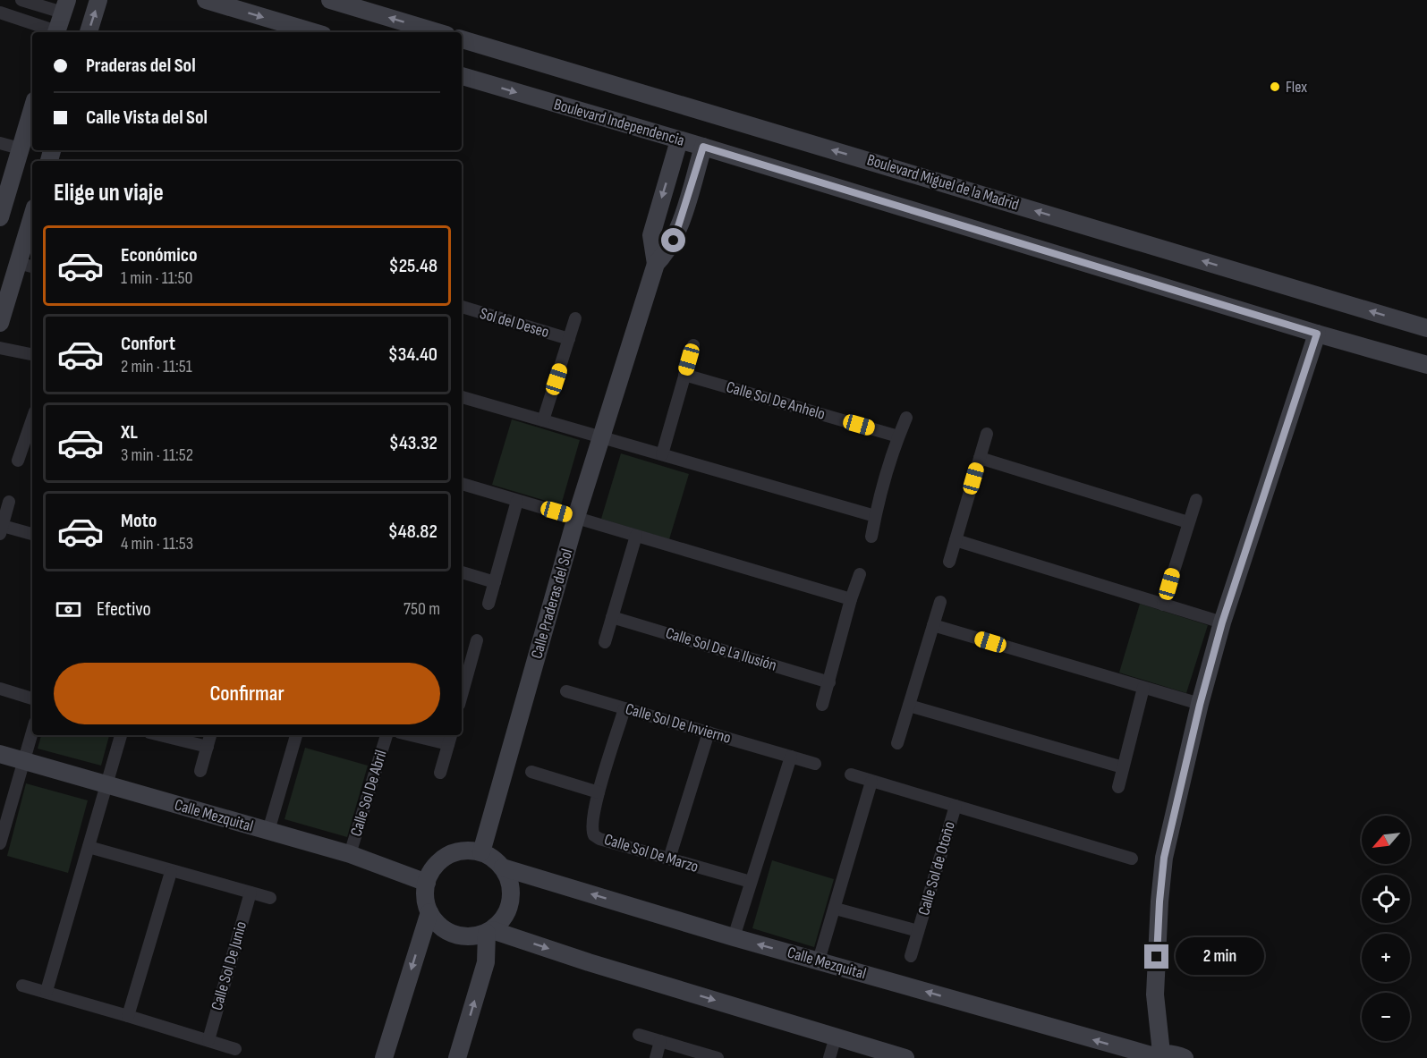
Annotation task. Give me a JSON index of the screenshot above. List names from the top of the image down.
{
  "streets": {
    "street": [
      "Boulevard Independencia",
      "Boulevard Miguel de la Madrid",
      "Sol del Deseo",
      "Calle Sol De Anhelo",
      "Calle Praderas del Sol",
      "Calle Sol De La Ilusión",
      "Calle Sol De Invierno",
      "Calle Sol De Abril",
      "Calle Mezquital",
      "Calle Sol De Marzo",
      "Calle Sol de Otoño",
      "Calle Sol De Junio"
    ]
  },
  "crossings": [
    ["Calle Praderas del Sol", "Calle Mezquital"],
    ["Calle Sol De Invierno", "Calle Sol De Marzo"],
    ["Calle Sol De Abril", "Calle Mezquital"]
  ],
  "one_way": ["Boulevard Miguel de la Madrid"],
  "places": ["Flex"],
  "north": "bottom left",
  "page": {
    "banner": ["Praderas del Sol", "Calle Vista del Sol"],
    "heading": "Elige un viaje",
    "list": [
      {
        "name": "Económico",
        "note": "1 min · 11:50",
        "value": "$25.48"
      },
      {
        "name": "Confort",
        "note": "2 min · 11:51",
        "value": "$34.40"
      },
      {
        "name": "XL",
        "note": "3 min · 11:52",
        "value": "$43.32"
      },
      {
        "name": "Moto",
        "note": "4 min · 11:53",
        "value": "$48.82"
      }
    ],
    "pay": ["Efectivo", "750 m"],
    "buttons": "Confirmar",
    "map_buttons": ["+", "−"],
    "bubble": "2 min"
  }
}
